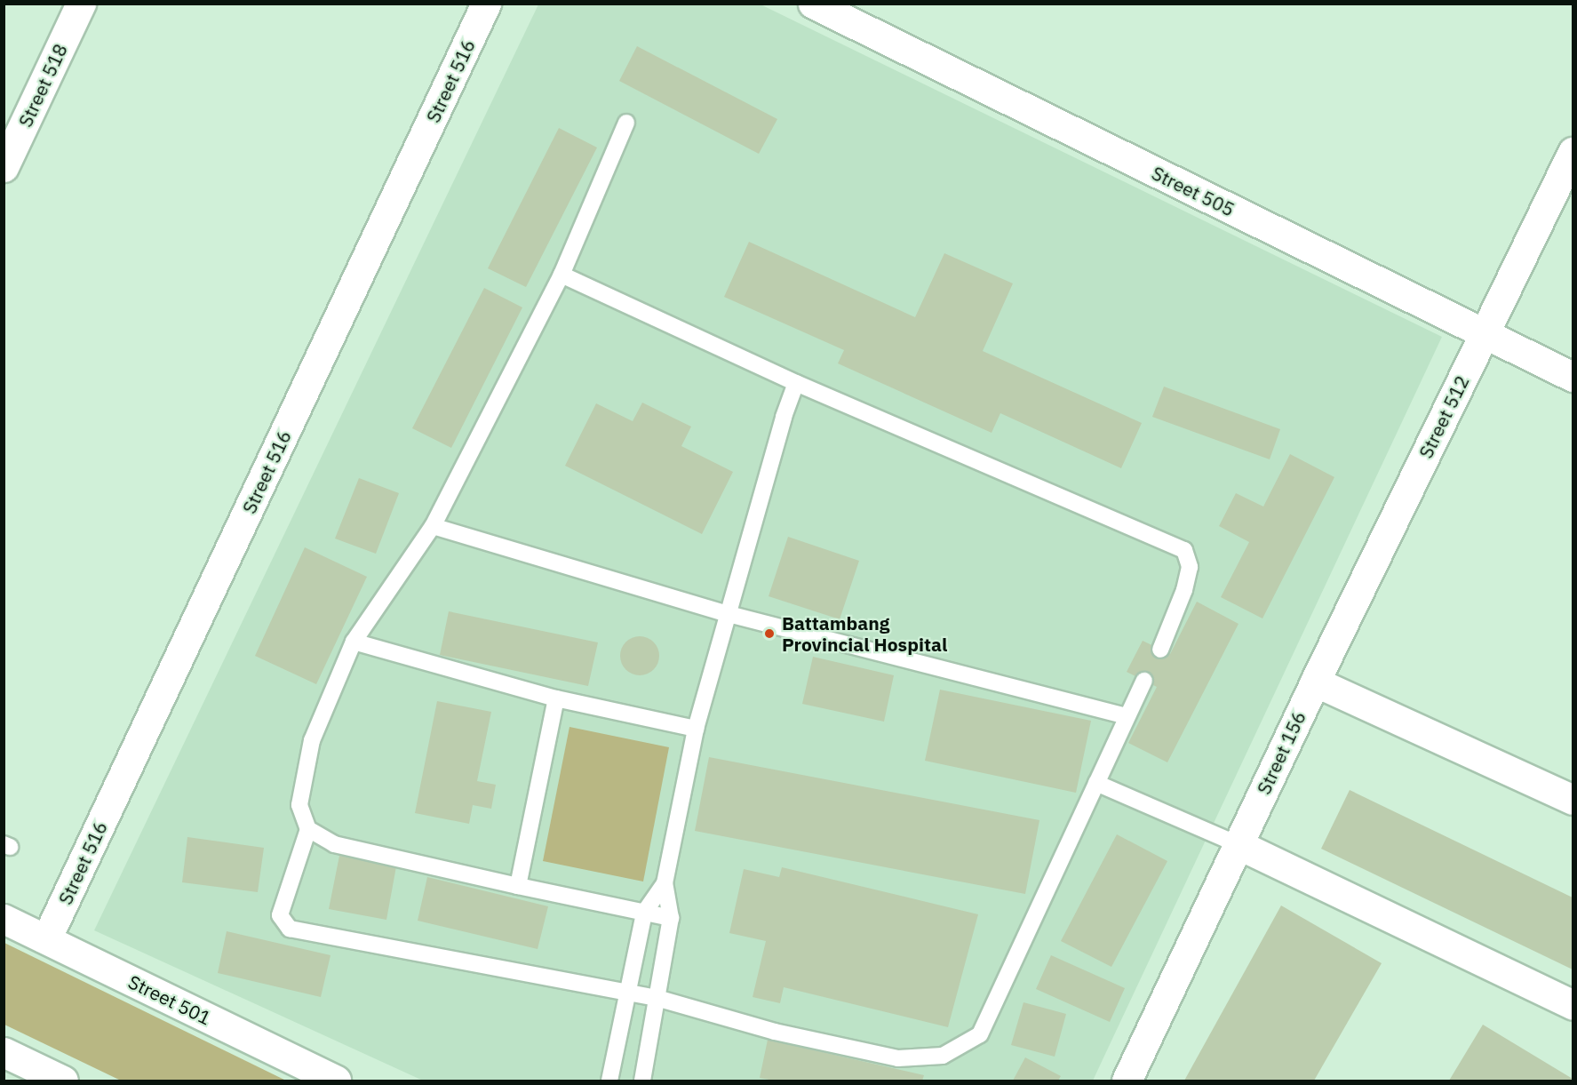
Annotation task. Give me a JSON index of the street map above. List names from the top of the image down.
{
  "streets": {
    "street": [
      "Street 516",
      "Street 518",
      "Street 505",
      "Street 512",
      "Street 156",
      "Street 501"
    ]
  },
  "crossings": [
    ["Street 516", "Street 501"],
    ["Street 505", "Street 512"],
    ["Street 512", "Street 156"]
  ],
  "places": ["Battambang Provincial Hospital"]
}
